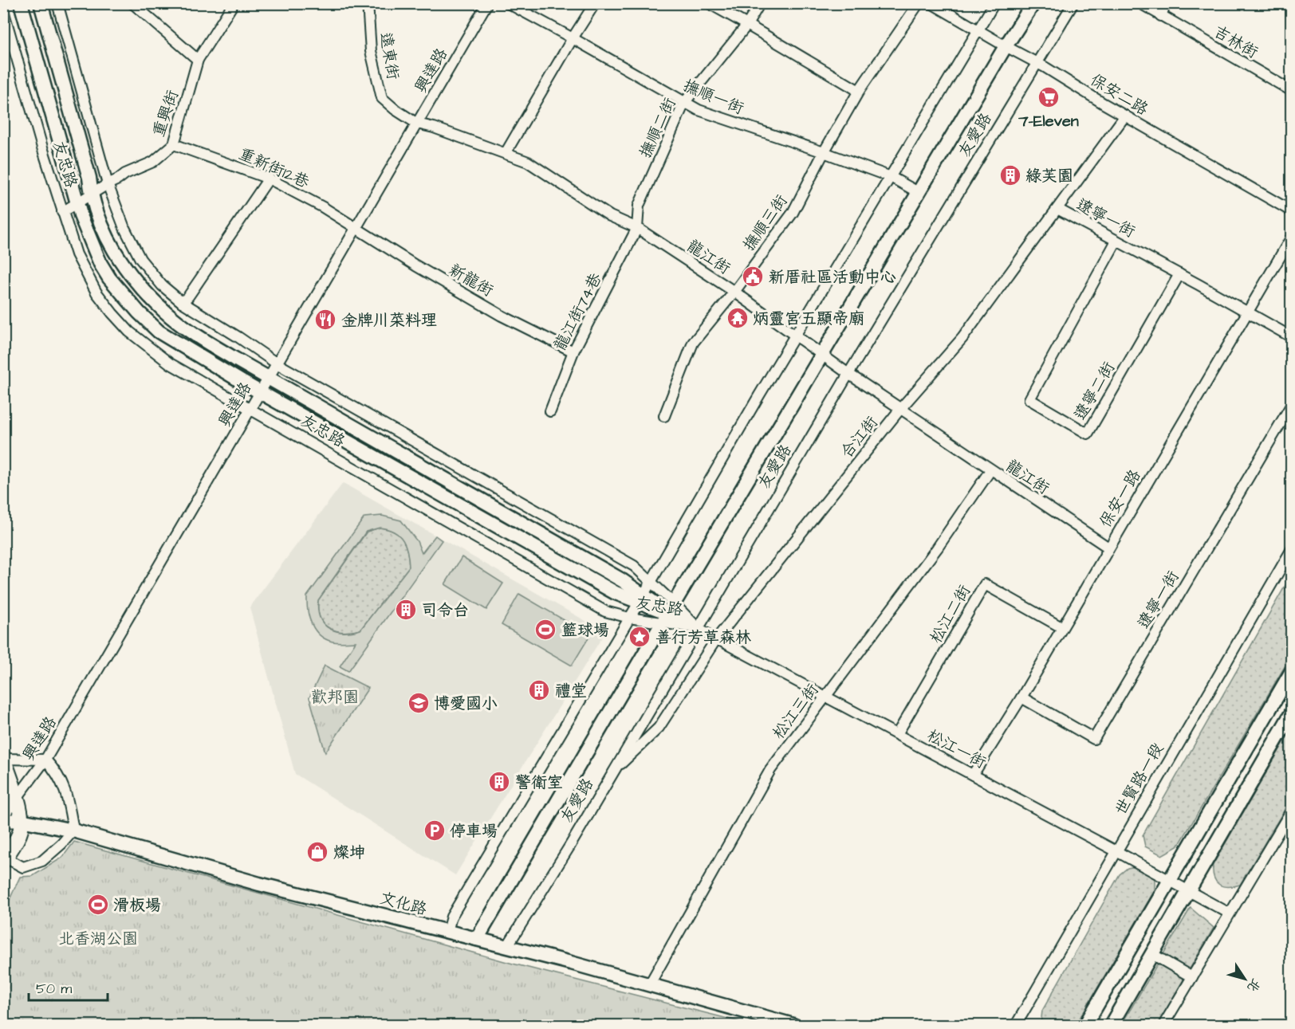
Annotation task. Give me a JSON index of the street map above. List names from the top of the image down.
{
  "streets": {
    "street": [
      "吉林街",
      "遠東街",
      "興達路",
      "保安二路",
      "撫順一街",
      "重興街",
      "撫順二街",
      "友愛路",
      "友忠路",
      "重新街12巷",
      "遼寧一街",
      "撫順三街",
      "龍江街",
      "新龍街",
      "龍江街74巷",
      "遼寧二街",
      "合江街",
      "保安一路",
      "松江二街",
      "松江三街",
      "松江一街",
      "世賢路一段",
      "文化路"
    ]
  },
  "crossings": [
    ["遠東街", "興達路"],
    ["遠東街", "龍江街"],
    ["興達路", "友忠路"],
    ["興達路", "重新街12巷"],
    ["興達路", "龍江街"],
    ["興達路", "新龍街"],
    ["保安二路", "友愛路"],
    ["保安二路", "合江街"],
    ["撫順一街", "撫順二街"],
    ["撫順一街", "友愛路"],
    ["撫順一街", "撫順三街"],
    ["重興街", "友忠路"],
    ["重興街", "重新街12巷"],
    ["撫順二街", "龍江街"],
    ["撫順二街", "龍江街74巷"],
    ["友愛路", "友忠路"],
    ["友愛路", "龍江街"],
    ["友愛路", "合江街"],
    ["友愛路", "松江一街"],
    ["友愛路", "文化路"],
    ["友忠路", "松江一街"],
    ["重新街12巷", "新龍街"],
    ["遼寧一街", "遼寧二街"],
    ["遼寧一街", "合江街"],
    ["遼寧一街", "保安一路"],
    ["撫順三街", "龍江街"],
    ["龍江街", "龍江街74巷"],
    ["龍江街", "合江街"],
    ["龍江街", "保安一路"],
    ["龍江街", "松江三街"],
    ["新龍街", "龍江街74巷"],
    ["合江街", "松江一街"],
    ["保安一路", "松江二街"],
    ["保安一路", "松江一街"],
    ["松江二街", "松江一街"],
    ["松江三街", "松江一街"],
    ["松江三街", "文化路"],
    ["松江一街", "世賢路一段"]
  ],
  "parks": ["歡邦園", "北香湖公園"],
  "places": {
    "supermarket": ["7-Eleven"],
    "building": [
      "綠芙園",
      "司令台",
      "禮堂",
      "警衛室"
    ],
    "public building": ["新厝社區活動中心"],
    "temple": ["炳靈宮五顯帝廟"],
    "restaurant": ["金牌川菜料理"],
    "sports": ["籃球場", "滑板場"],
    "place": ["善行芳草森林"],
    "school or university": ["博愛國小"],
    "parking": ["停車場"],
    "shop": ["燦坤"]
  },
  "scale_bar": "50 m",
  "north": "bottom right"
}
